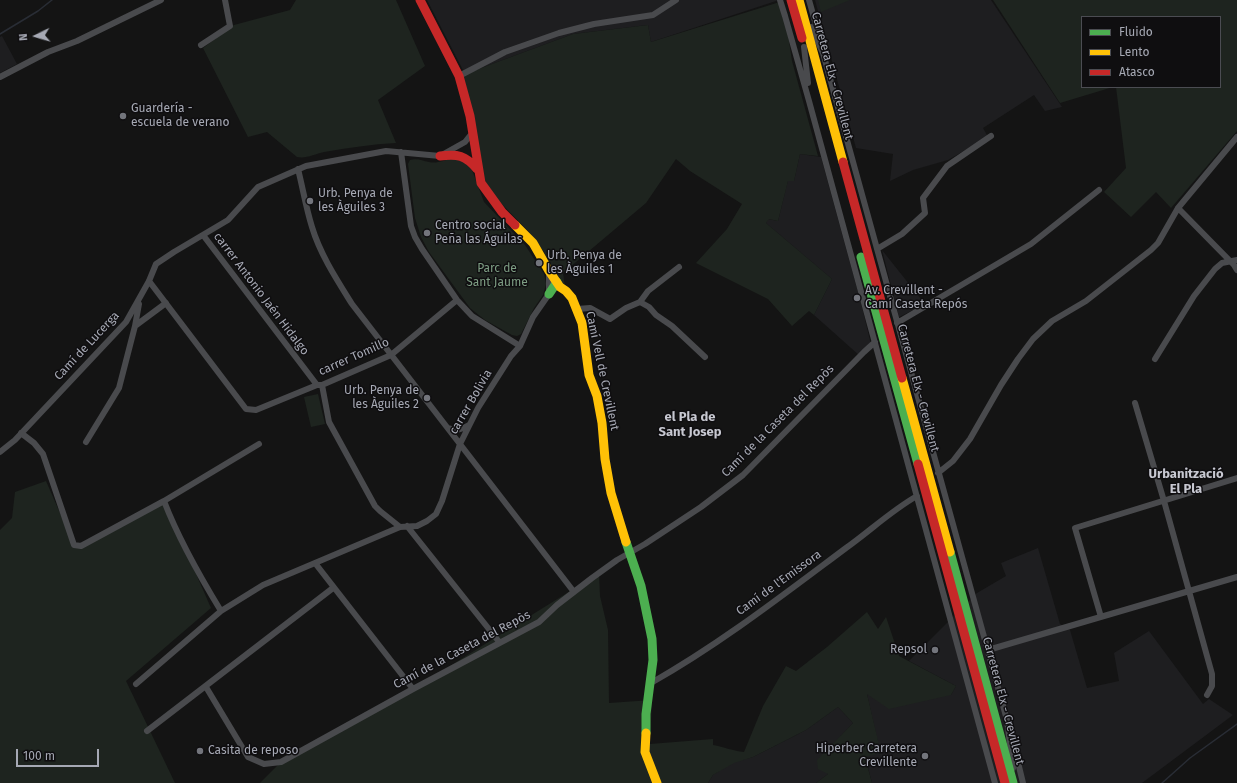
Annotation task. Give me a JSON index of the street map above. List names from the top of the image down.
{
  "streets": {
    "main road": ["Carretera Elx - Crevillent", "Camí Vell de Crevillent"],
    "street": [
      "carrer Antonio Jaén Hidalgo",
      "Camí de Lucerga",
      "carrer Tomillo",
      "carrer Bolivia",
      "Camí de la Caseta del Repòs",
      "Camí de l'Emissora"
    ]
  },
  "crossings": [
    ["carrer Antonio Jaén Hidalgo", "Camí de Lucerga"],
    ["carrer Antonio Jaén Hidalgo", "carrer Tomillo"],
    ["Camí Vell de Crevillent", "Camí de la Caseta del Repòs"],
    ["Camí Vell de Crevillent", "Camí de l'Emissora"]
  ],
  "districts": ["el Pla de Sant Josep", "Urbanització El Pla"],
  "parks": ["Parc de Sant Jaume"],
  "places": [
    "Guardería - escuela de verano",
    "Urb. Penya de les Àguiles 3",
    "Centro social Peña las Águilas",
    "Urb. Penya de les Àguiles 1",
    "Av. Crevillent - Camí Caseta Repós",
    "Urb. Penya de les Àguiles 2",
    "Repsol",
    "Casita de reposo",
    "Hiperber Carretera Crevillente"
  ],
  "legend": ["Fluido", "Lento", "Atasco"],
  "scale_bar": "100 m",
  "north": "left"
}
